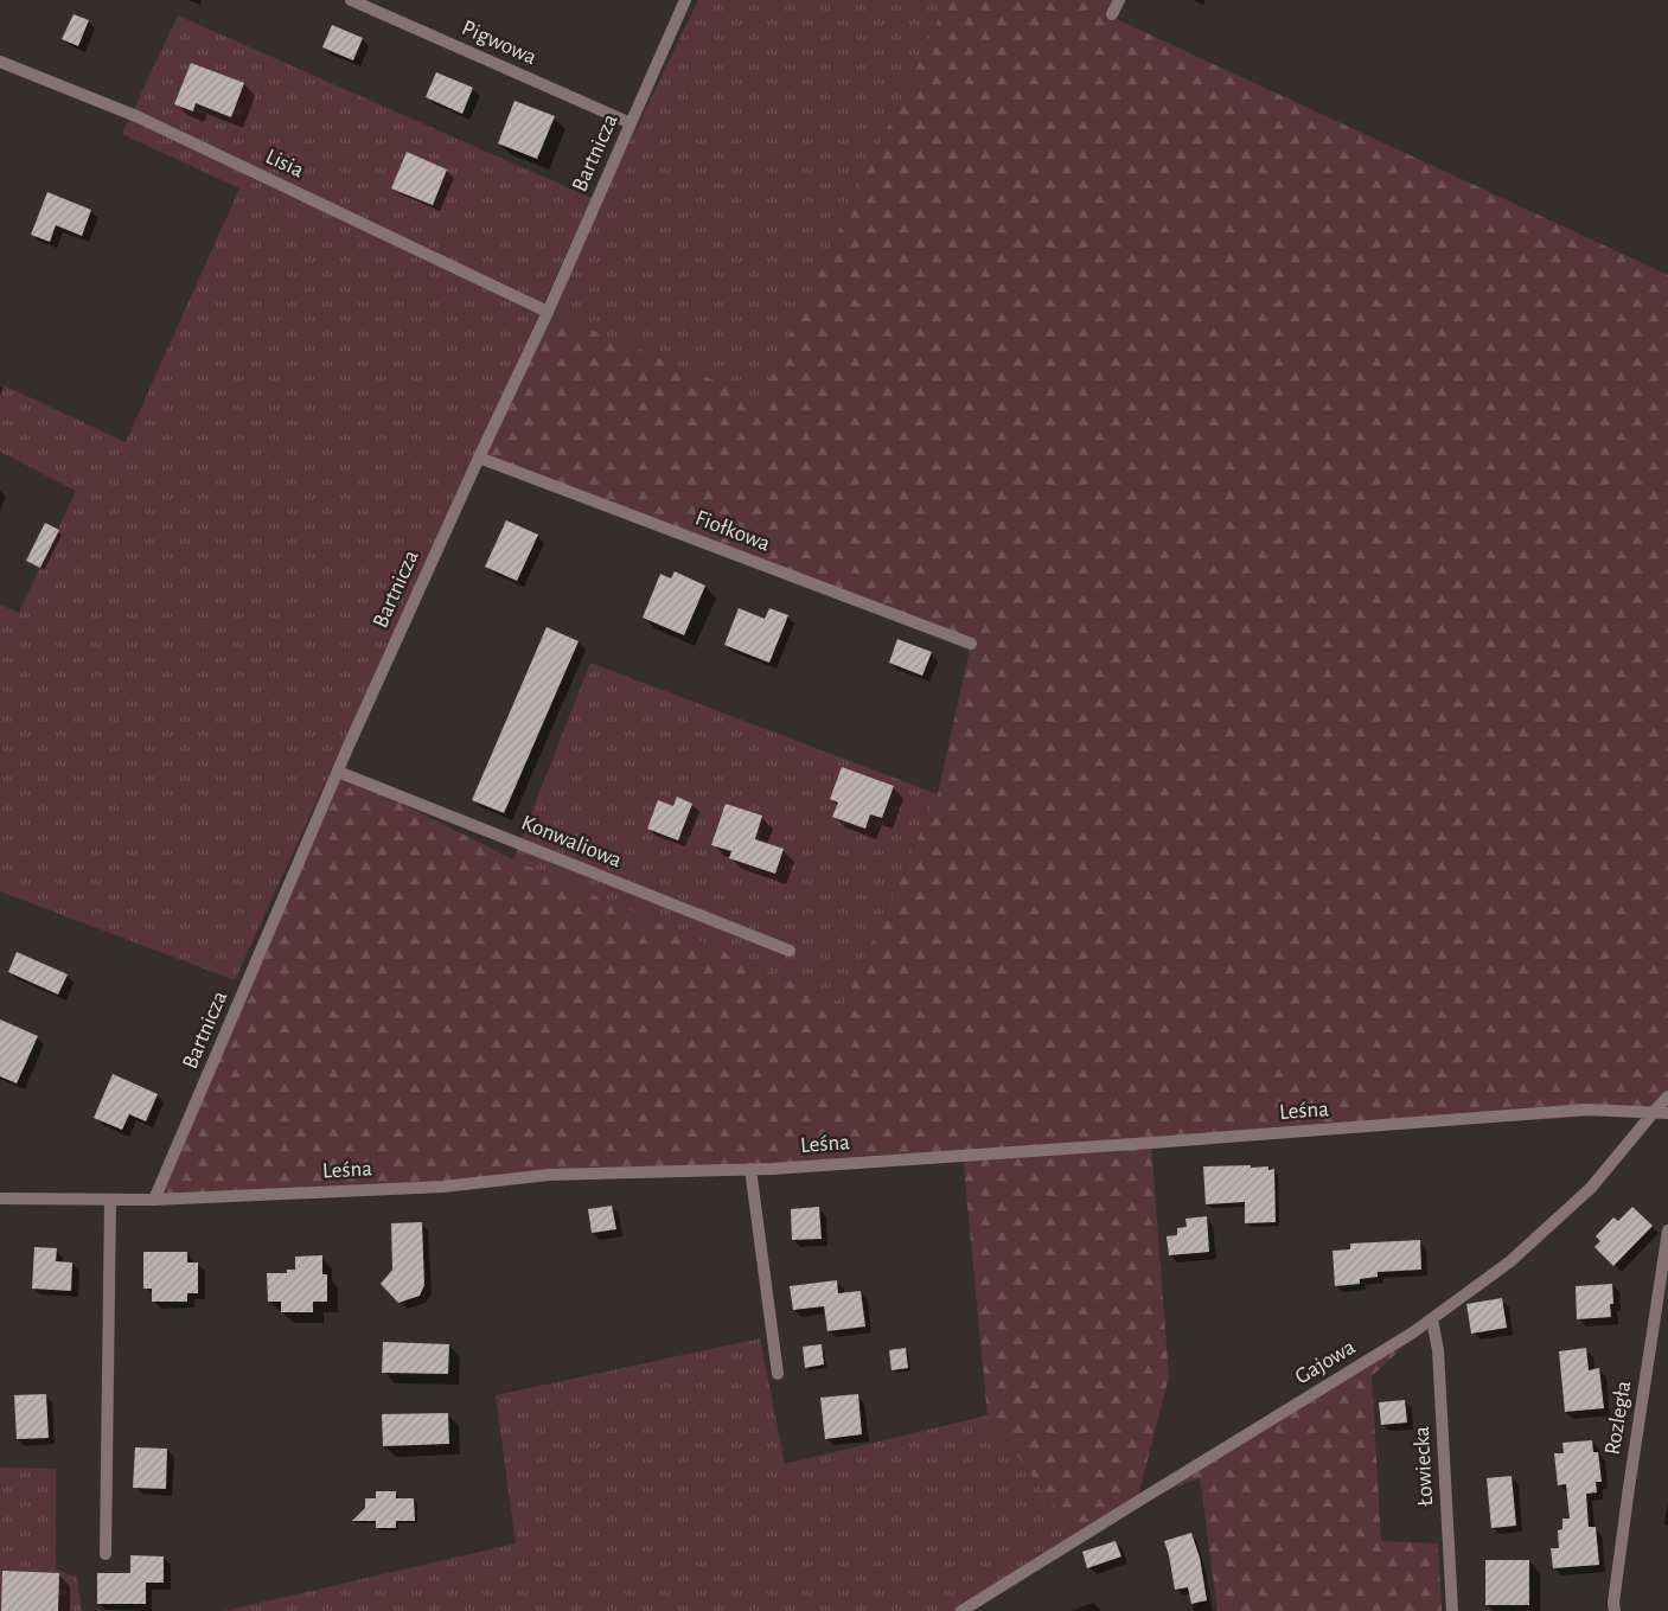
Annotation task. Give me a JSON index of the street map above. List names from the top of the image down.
{
  "streets": {
    "street": [
      "Pigwowa",
      "Bartnicza",
      "Lisia",
      "Fiołkowa",
      "Konwaliowa",
      "Leśna",
      "Gajowa",
      "Rozległa",
      "Łowiecka"
    ]
  },
  "crossings": [
    ["Pigwowa", "Bartnicza"],
    ["Bartnicza", "Lisia"],
    ["Bartnicza", "Fiołkowa"],
    ["Bartnicza", "Konwaliowa"],
    ["Bartnicza", "Leśna"],
    ["Leśna", "Gajowa"],
    ["Gajowa", "Łowiecka"]
  ]
}
